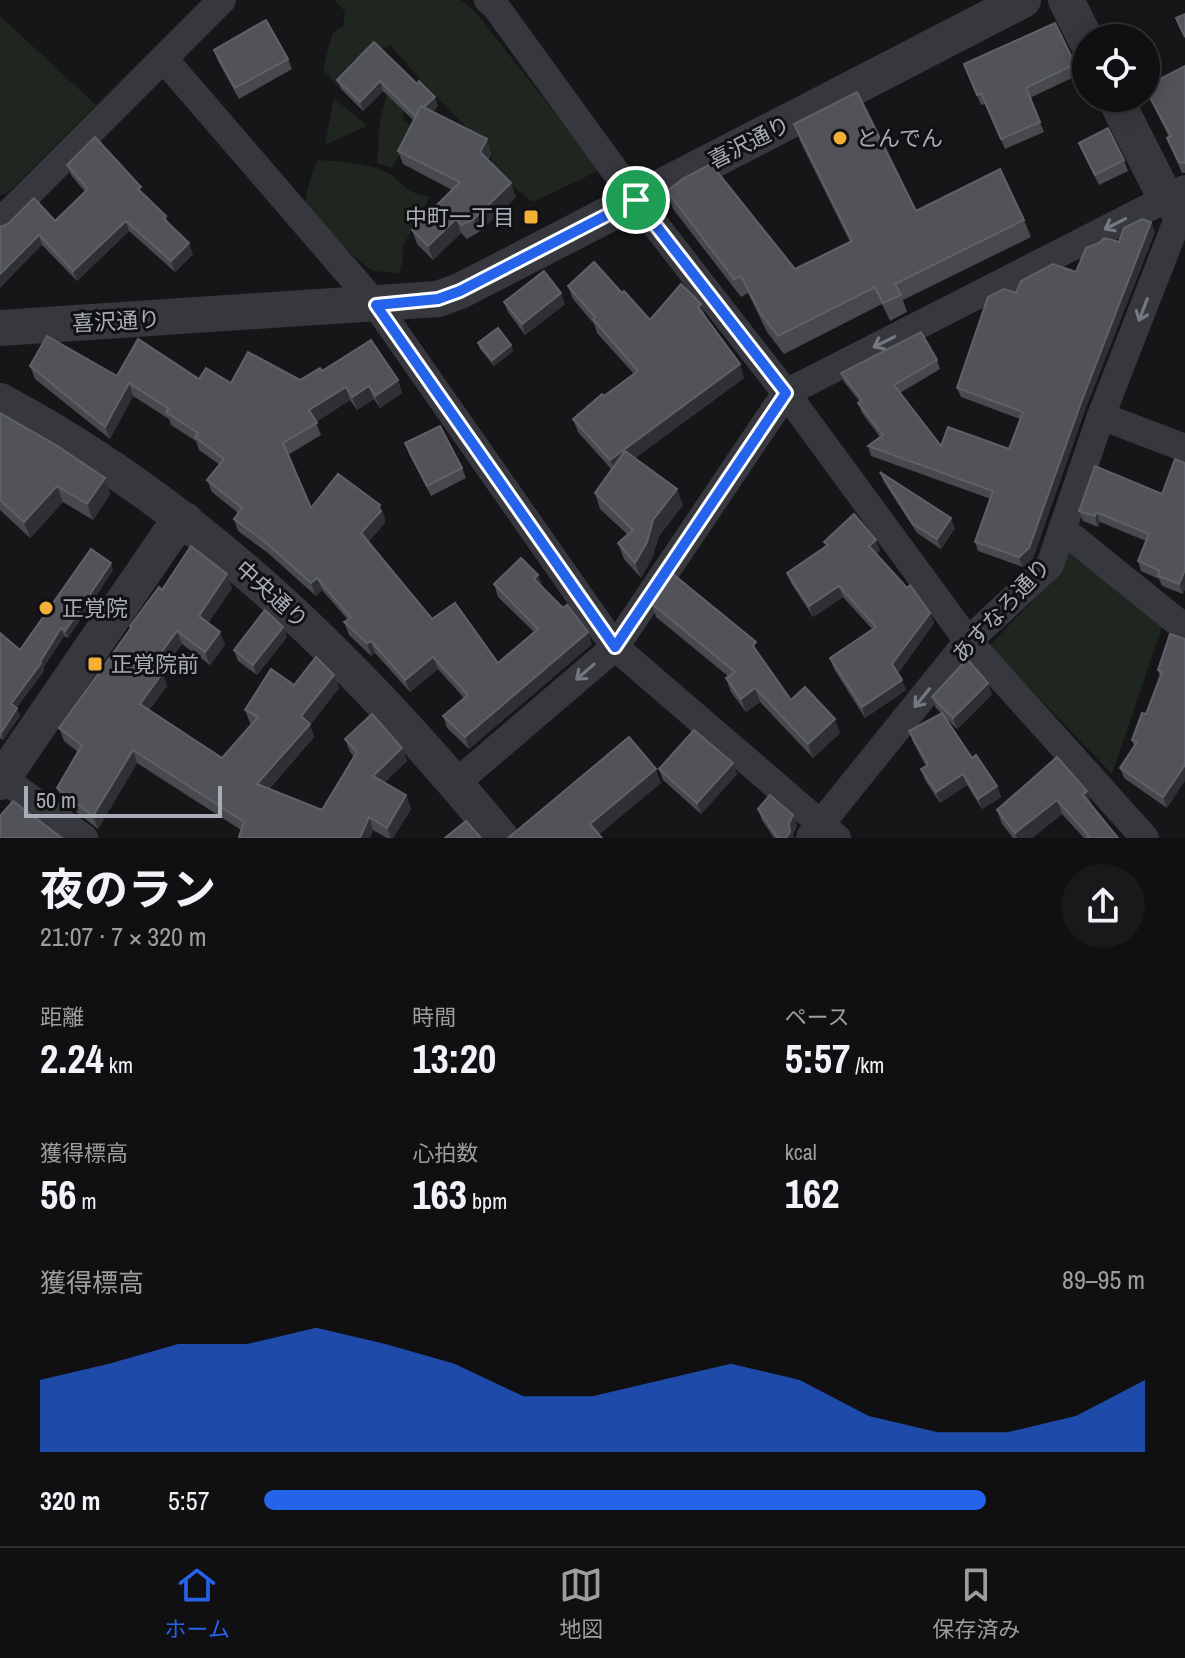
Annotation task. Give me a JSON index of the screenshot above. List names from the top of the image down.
{
  "streets": {
    "street": ["喜沢通り", "中央通り", "あすなろ通り"]
  },
  "one_way": ["あすなろ通り"],
  "places": {
    "other": ["とんでん", "正覚院"],
    "transit": ["中町一丁目", "正覚院前"]
  },
  "scale_bar": "50 m",
  "page": {
    "scale": "50 m",
    "heading": ["夜のラン", "21:07 · 7 × 320 m"],
    "stats": [
      ["距離", "2.24 km"],
      ["時間", "13:20"],
      ["ペース", "5:57 /km"],
      ["獲得標高", "56 m"],
      ["心拍数", "163 bpm"],
      ["kcal", "162"]
    ],
    "chart": ["獲得標高", "89–95 m"],
    "list": [
      {
        "name": "320 m",
        "note": "5:57"
      }
    ],
    "tabs": ["ホーム", "地図", "保存済み"]
  }
}
